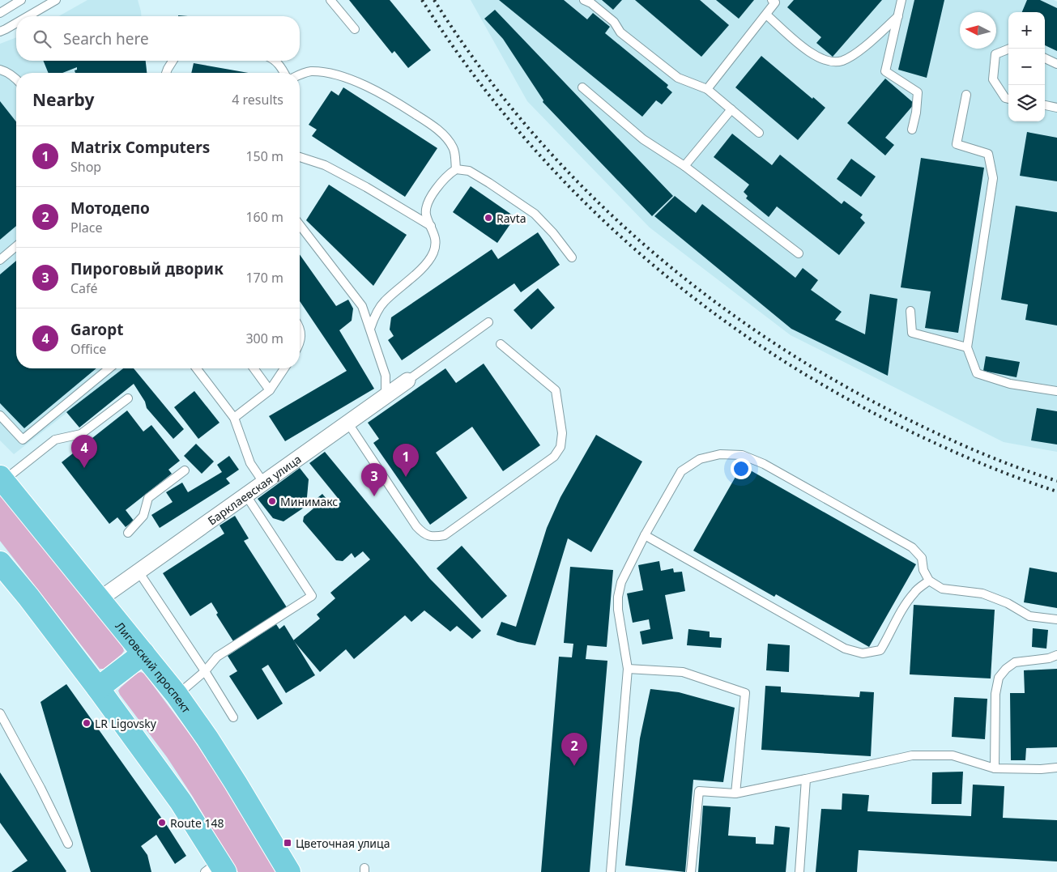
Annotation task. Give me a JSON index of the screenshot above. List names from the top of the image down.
{
  "streets": {
    "main road": ["Лиговский проспект"],
    "street": ["Барклаевская улица"]
  },
  "crossings": [
    ["Барклаевская улица", "Лиговский проспект"]
  ],
  "places": {
    "other": [
      "Ravta",
      "Минимакс",
      "LR Ligovsky",
      "Route 148"
    ],
    "transit": ["Цветочная улица"]
  },
  "north": "left",
  "page": {
    "map_buttons": ["+", "−"],
    "search": "Search here",
    "heading": ["Nearby", "4 results"],
    "list": [
      {
        "mark": "1",
        "name": "Matrix Computers",
        "note": "Shop",
        "value": "150 m"
      },
      {
        "mark": "2",
        "name": "Мотодепо",
        "note": "Place",
        "value": "160 m"
      },
      {
        "mark": "3",
        "name": "Пироговый дворик",
        "note": "Café",
        "value": "170 m"
      },
      {
        "mark": "4",
        "name": "Garopt",
        "note": "Office",
        "value": "300 m"
      }
    ],
    "pins": [
      "4",
      "1",
      "3",
      "2"
    ]
  }
}
